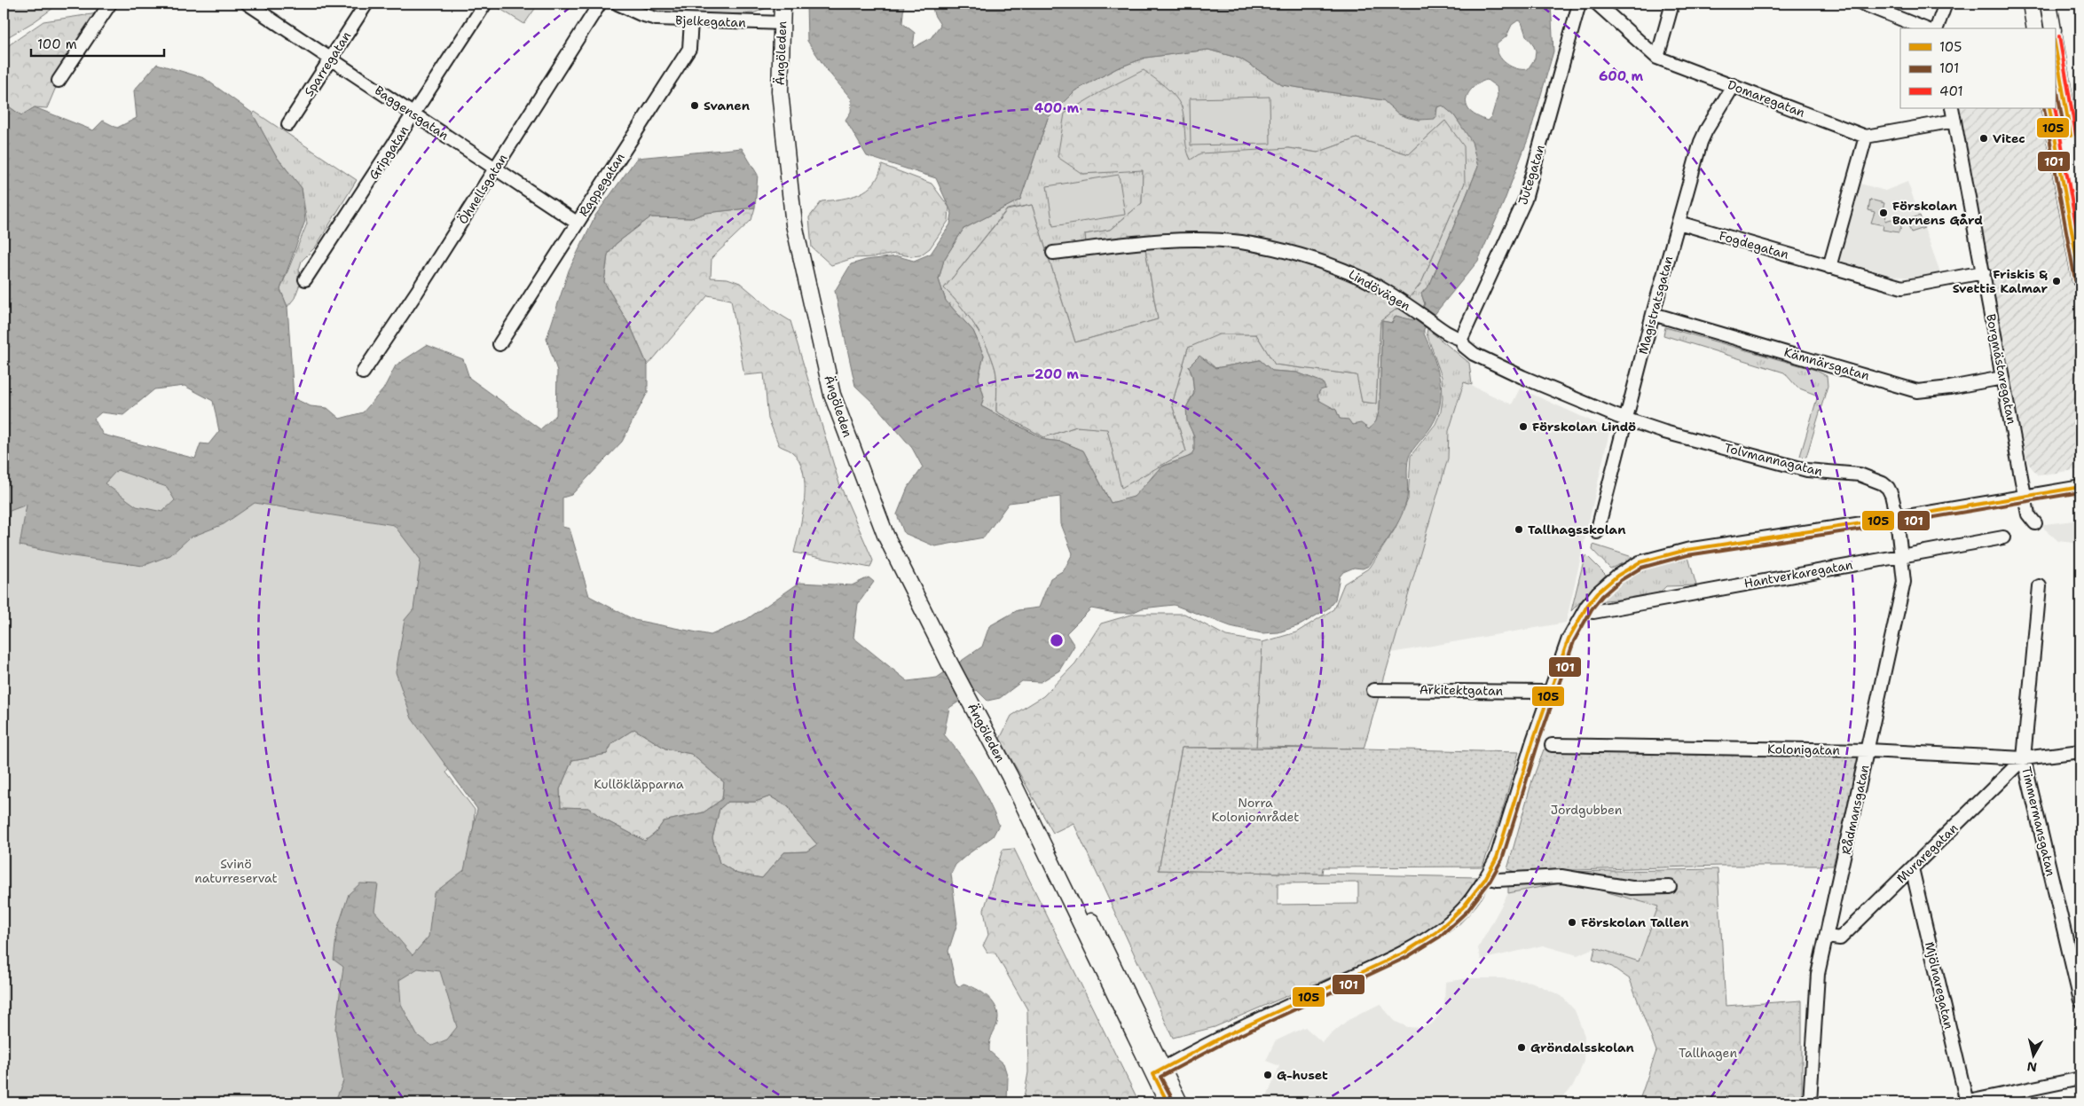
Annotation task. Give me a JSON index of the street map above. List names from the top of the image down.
{
  "streets": {
    "main road": ["Ängöleden"],
    "street": [
      "Bjelkegatan",
      "Sparregatan",
      "Domaregatan",
      "Baggensgatan",
      "Gripgatan",
      "Jutegatan",
      "Rappegatan",
      "Öhnellsgatan",
      "Fogdegatan",
      "Lindövägen",
      "Magistratsgatan",
      "Kämnärsgatan",
      "Borgmästaregatan",
      "Tolvmannagatan",
      "Hantverkaregatan",
      "Arkitektgatan",
      "Kolonigatan",
      "Rådmansgatan",
      "Timmermansgatan",
      "Muraregatan",
      "Mjölnaregatan"
    ]
  },
  "crossings": [
    ["Bjelkegatan", "Ängöleden"],
    ["Bjelkegatan", "Rappegatan"],
    ["Sparregatan", "Baggensgatan"],
    ["Domaregatan", "Magistratsgatan"],
    ["Baggensgatan", "Gripgatan"],
    ["Baggensgatan", "Rappegatan"],
    ["Baggensgatan", "Öhnellsgatan"],
    ["Jutegatan", "Lindövägen"],
    ["Fogdegatan", "Magistratsgatan"],
    ["Fogdegatan", "Borgmästaregatan"],
    ["Lindövägen", "Magistratsgatan"],
    ["Lindövägen", "Tolvmannagatan"],
    ["Magistratsgatan", "Kämnärsgatan"],
    ["Kämnärsgatan", "Borgmästaregatan"],
    ["Tolvmannagatan", "Rådmansgatan"],
    ["Hantverkaregatan", "Rådmansgatan"],
    ["Kolonigatan", "Rådmansgatan"],
    ["Kolonigatan", "Timmermansgatan"],
    ["Kolonigatan", "Muraregatan"],
    ["Rådmansgatan", "Muraregatan"],
    ["Timmermansgatan", "Muraregatan"],
    ["Muraregatan", "Mjölnaregatan"]
  ],
  "parks": [
    "Kullökläpparna",
    "Norra Koloniområdet",
    "Jordgubben",
    "Svinö naturreservat",
    "Tallhagen"
  ],
  "places": [
    "Svanen",
    "Vitec",
    "Förskolan Barnens Gård",
    "Friskis & Svettis Kalmar",
    "Förskolan Lindö",
    "Tallhagsskolan",
    "Förskolan Tallen",
    "Gröndalsskolan",
    "G-huset"
  ],
  "lines": ["transit line 401", "transit line 105", "transit line 101"],
  "legend": ["105", "101", "401"],
  "scale_bar": "100 m",
  "north": "bottom",
  "rings": ["600 m", "400 m", "200 m"]
}
